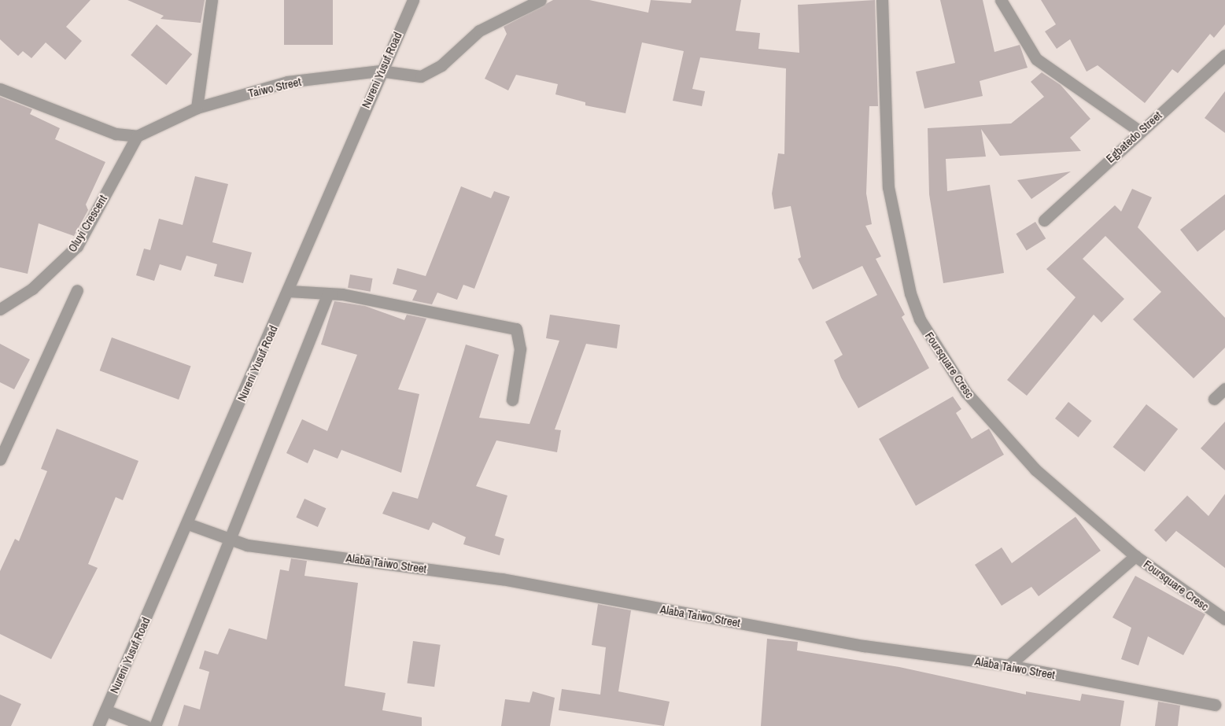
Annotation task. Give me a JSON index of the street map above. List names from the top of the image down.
{
  "streets": {
    "street": [
      "Nureni Yusuf Road",
      "Taiwo Street",
      "Egbatedo Street",
      "Oluyi Crescent",
      "Foursquare Cresc",
      "Alaba Taiwo Street"
    ]
  },
  "crossings": [
    ["Nureni Yusuf Road", "Taiwo Street"],
    ["Nureni Yusuf Road", "Alaba Taiwo Street"],
    ["Taiwo Street", "Oluyi Crescent"]
  ]
}
